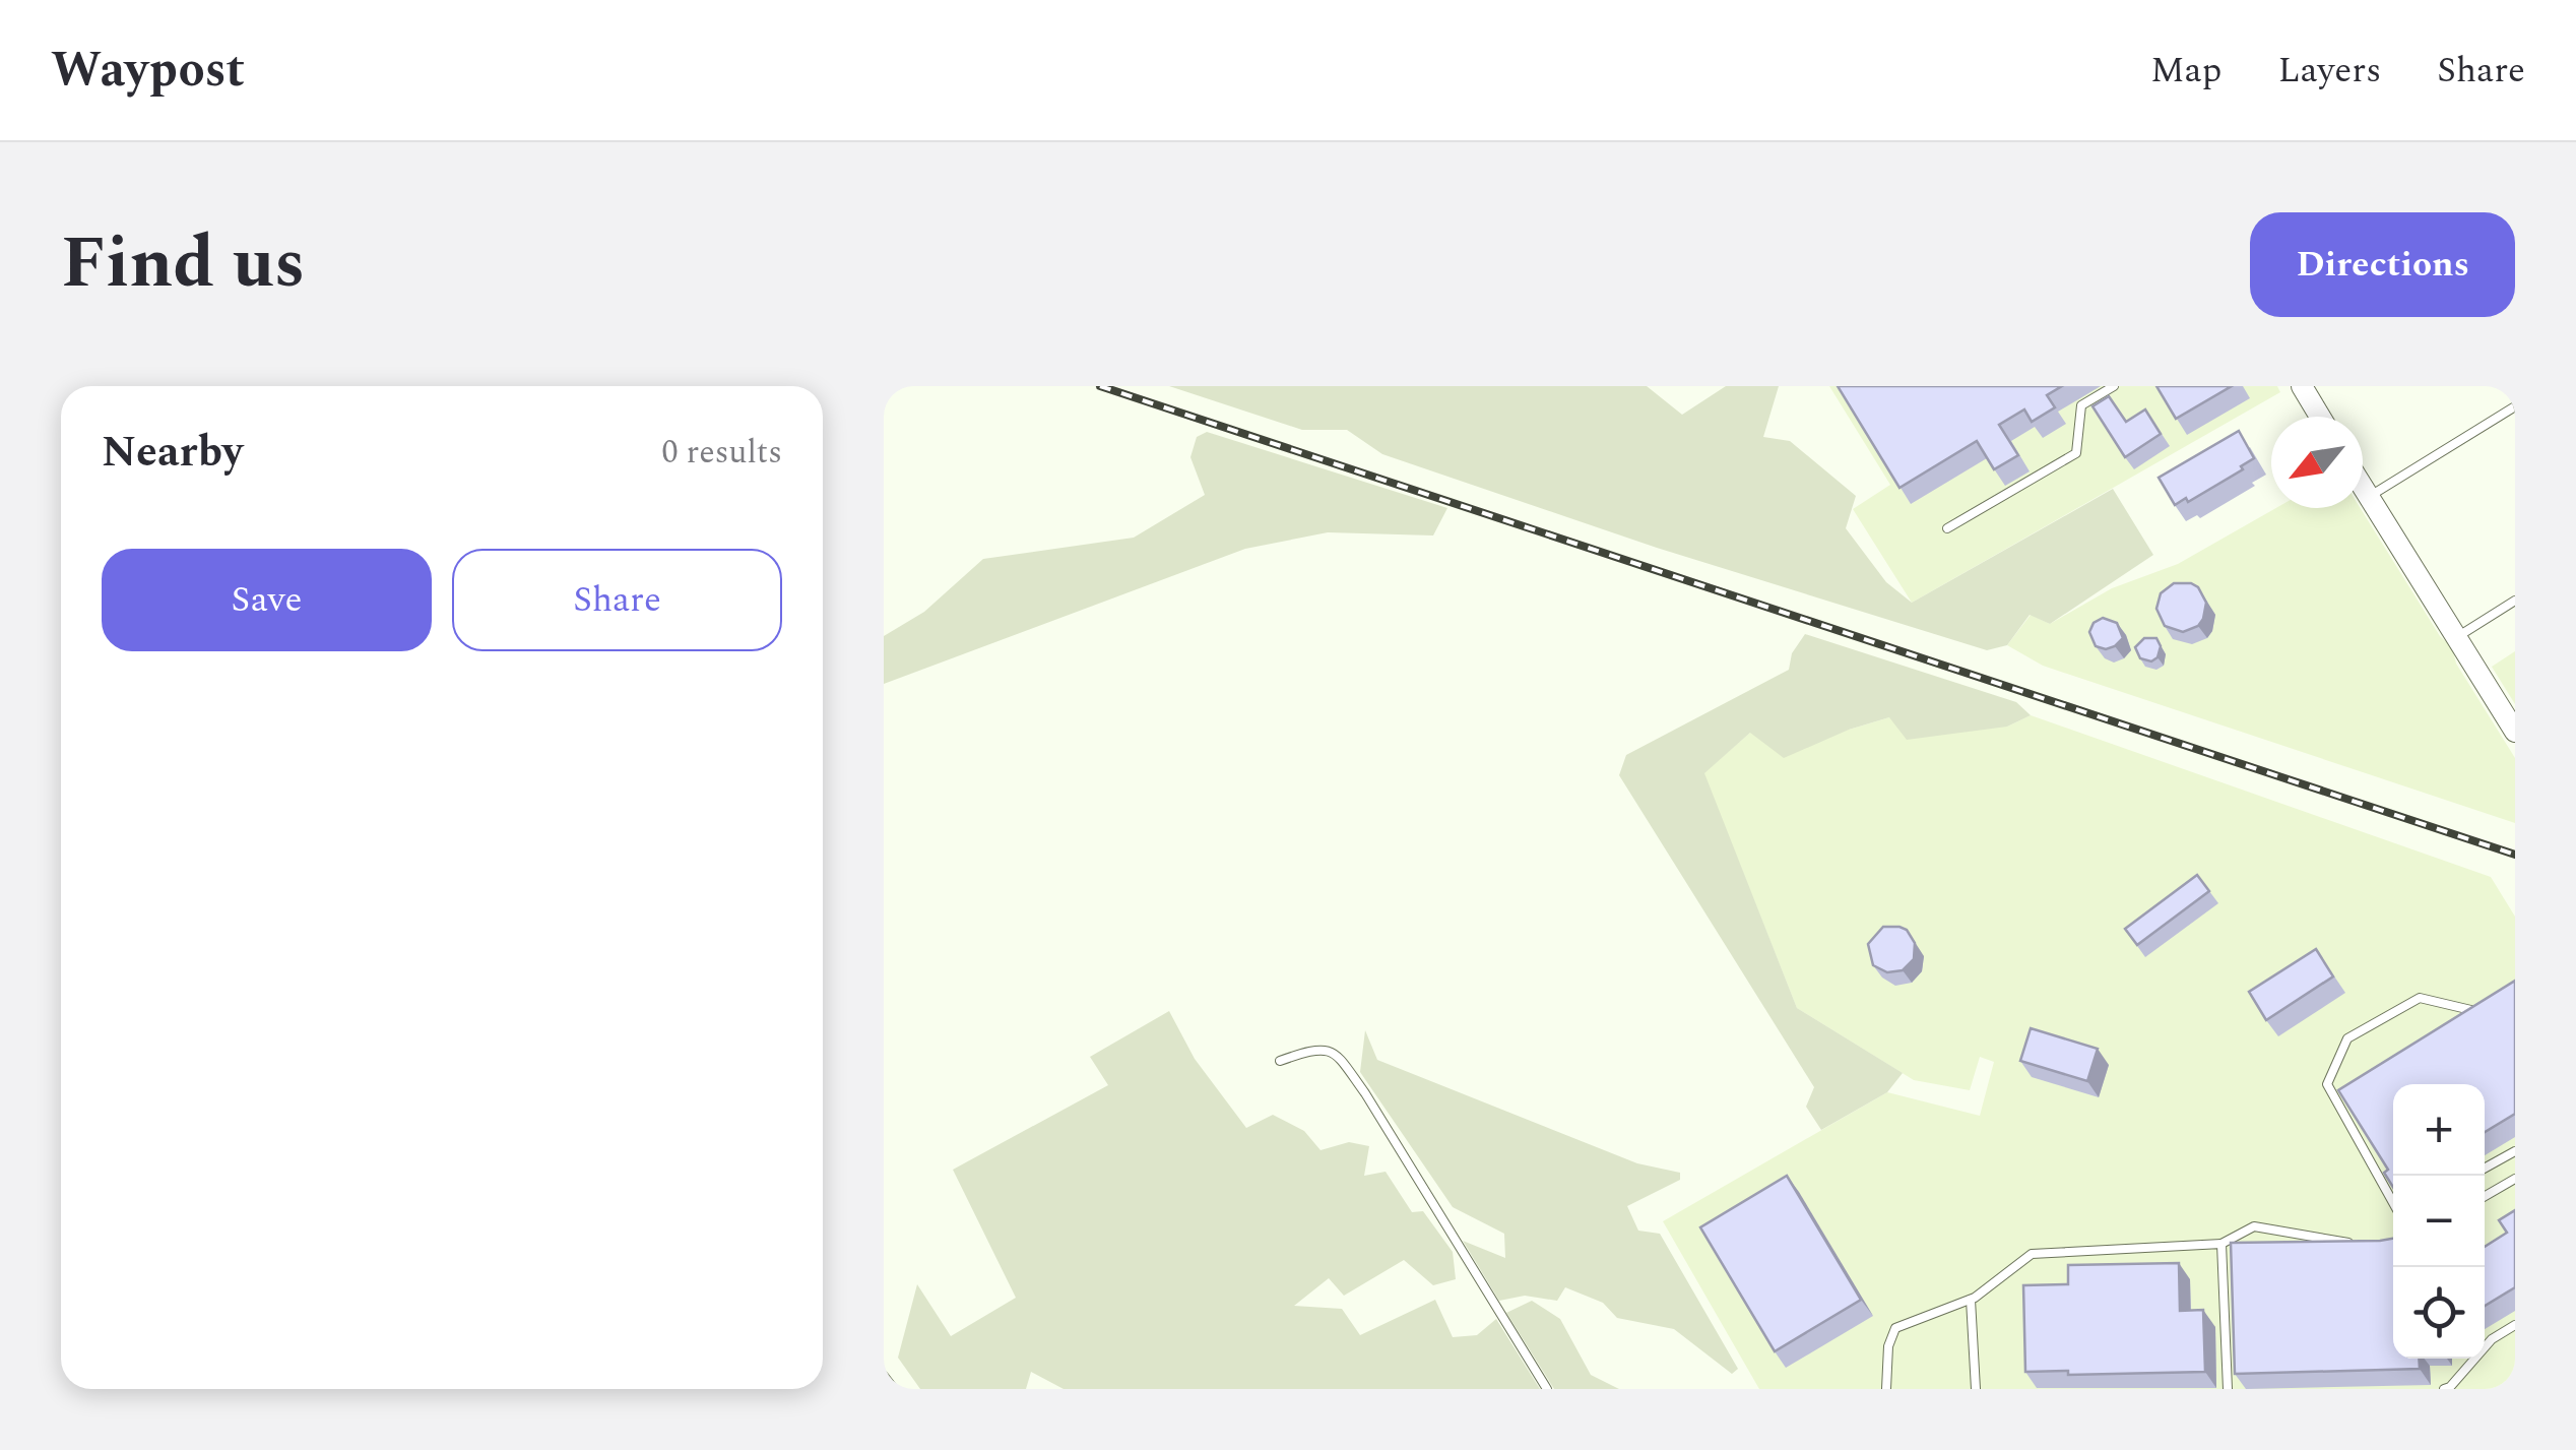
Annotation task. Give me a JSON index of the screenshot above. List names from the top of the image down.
{
  "north": "bottom left",
  "page": {
    "header": "Waypost",
    "nav": ["Map", "Layers", "Share"],
    "title": "Find us",
    "buttons": [
      "Directions",
      ["Save", "Share"]
    ],
    "heading": ["Nearby", "0 results"],
    "map_buttons": ["+", "−"]
  }
}
